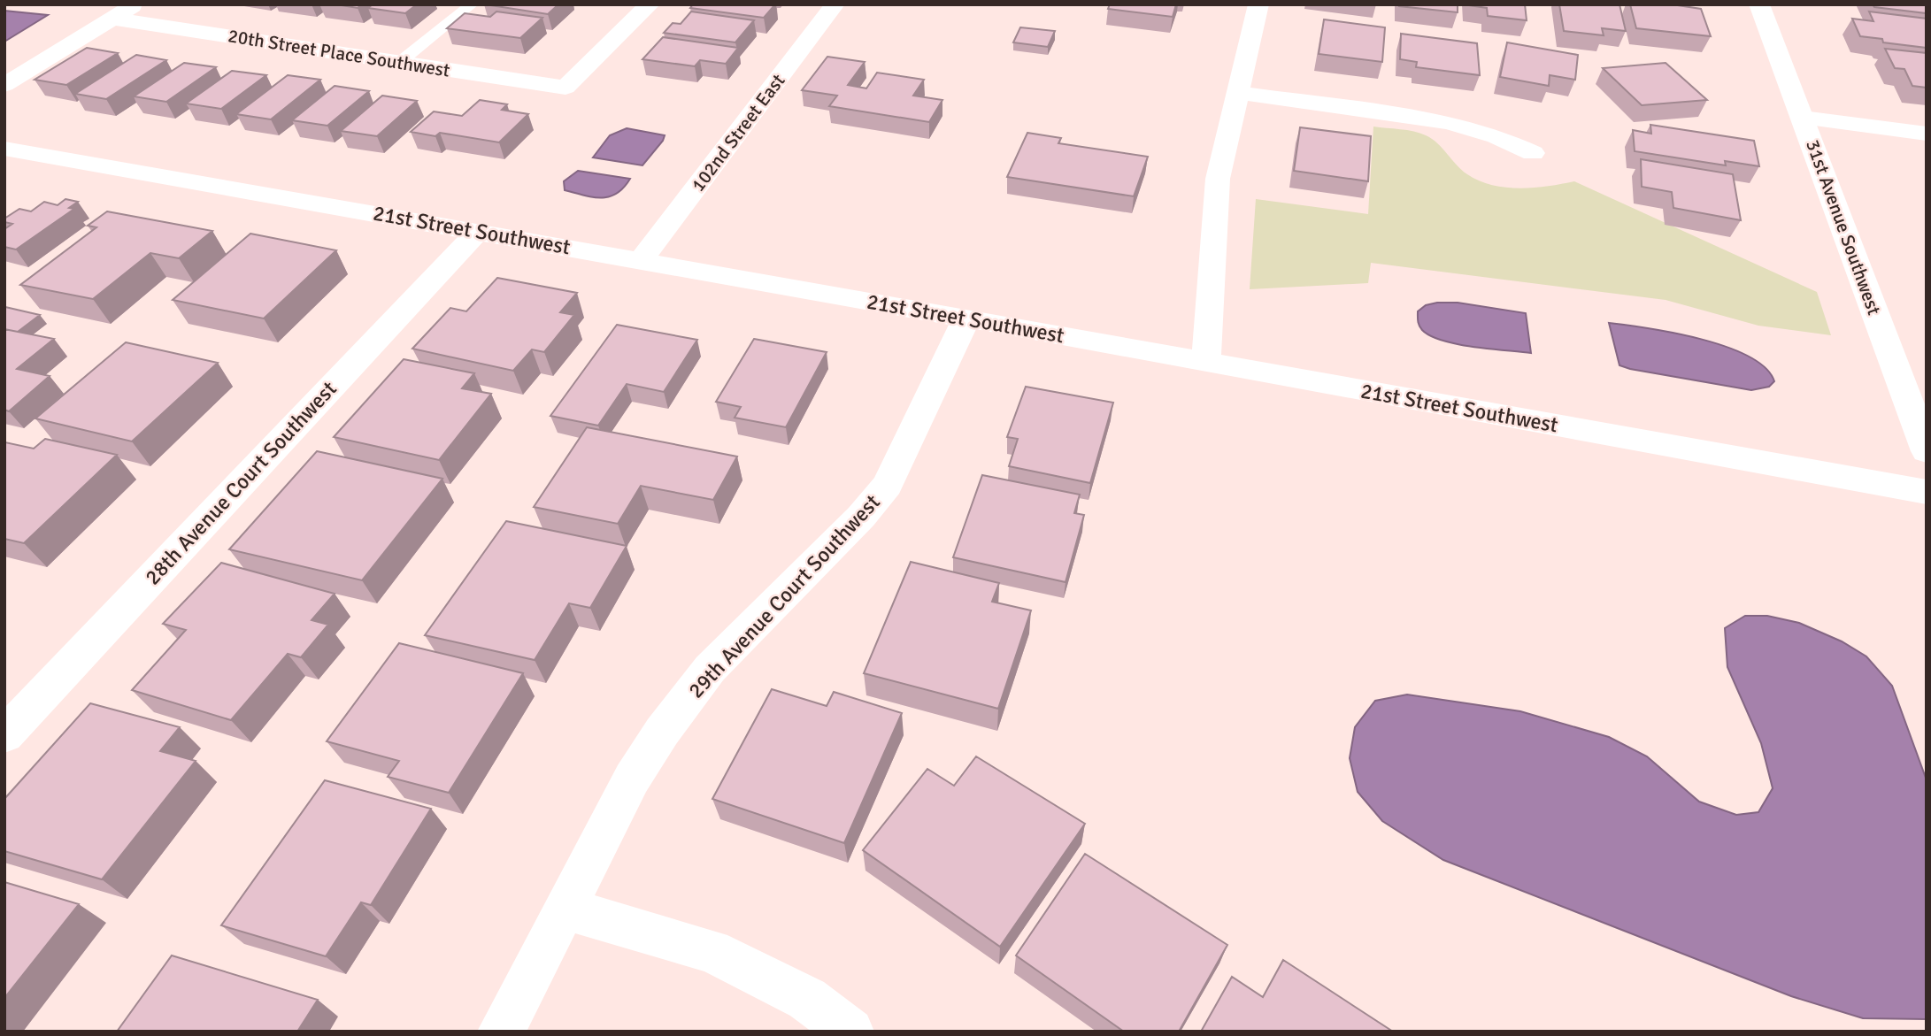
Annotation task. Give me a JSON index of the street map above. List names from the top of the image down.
{
  "streets": {
    "street": [
      "20th Street Place Southwest",
      "102nd Street East",
      "31st Avenue Southwest",
      "21st Street Southwest",
      "28th Avenue Court Southwest",
      "29th Avenue Court Southwest"
    ]
  },
  "crossings": [
    ["102nd Street East", "21st Street Southwest"],
    ["21st Street Southwest", "28th Avenue Court Southwest"],
    ["21st Street Southwest", "29th Avenue Court Southwest"]
  ]
}
